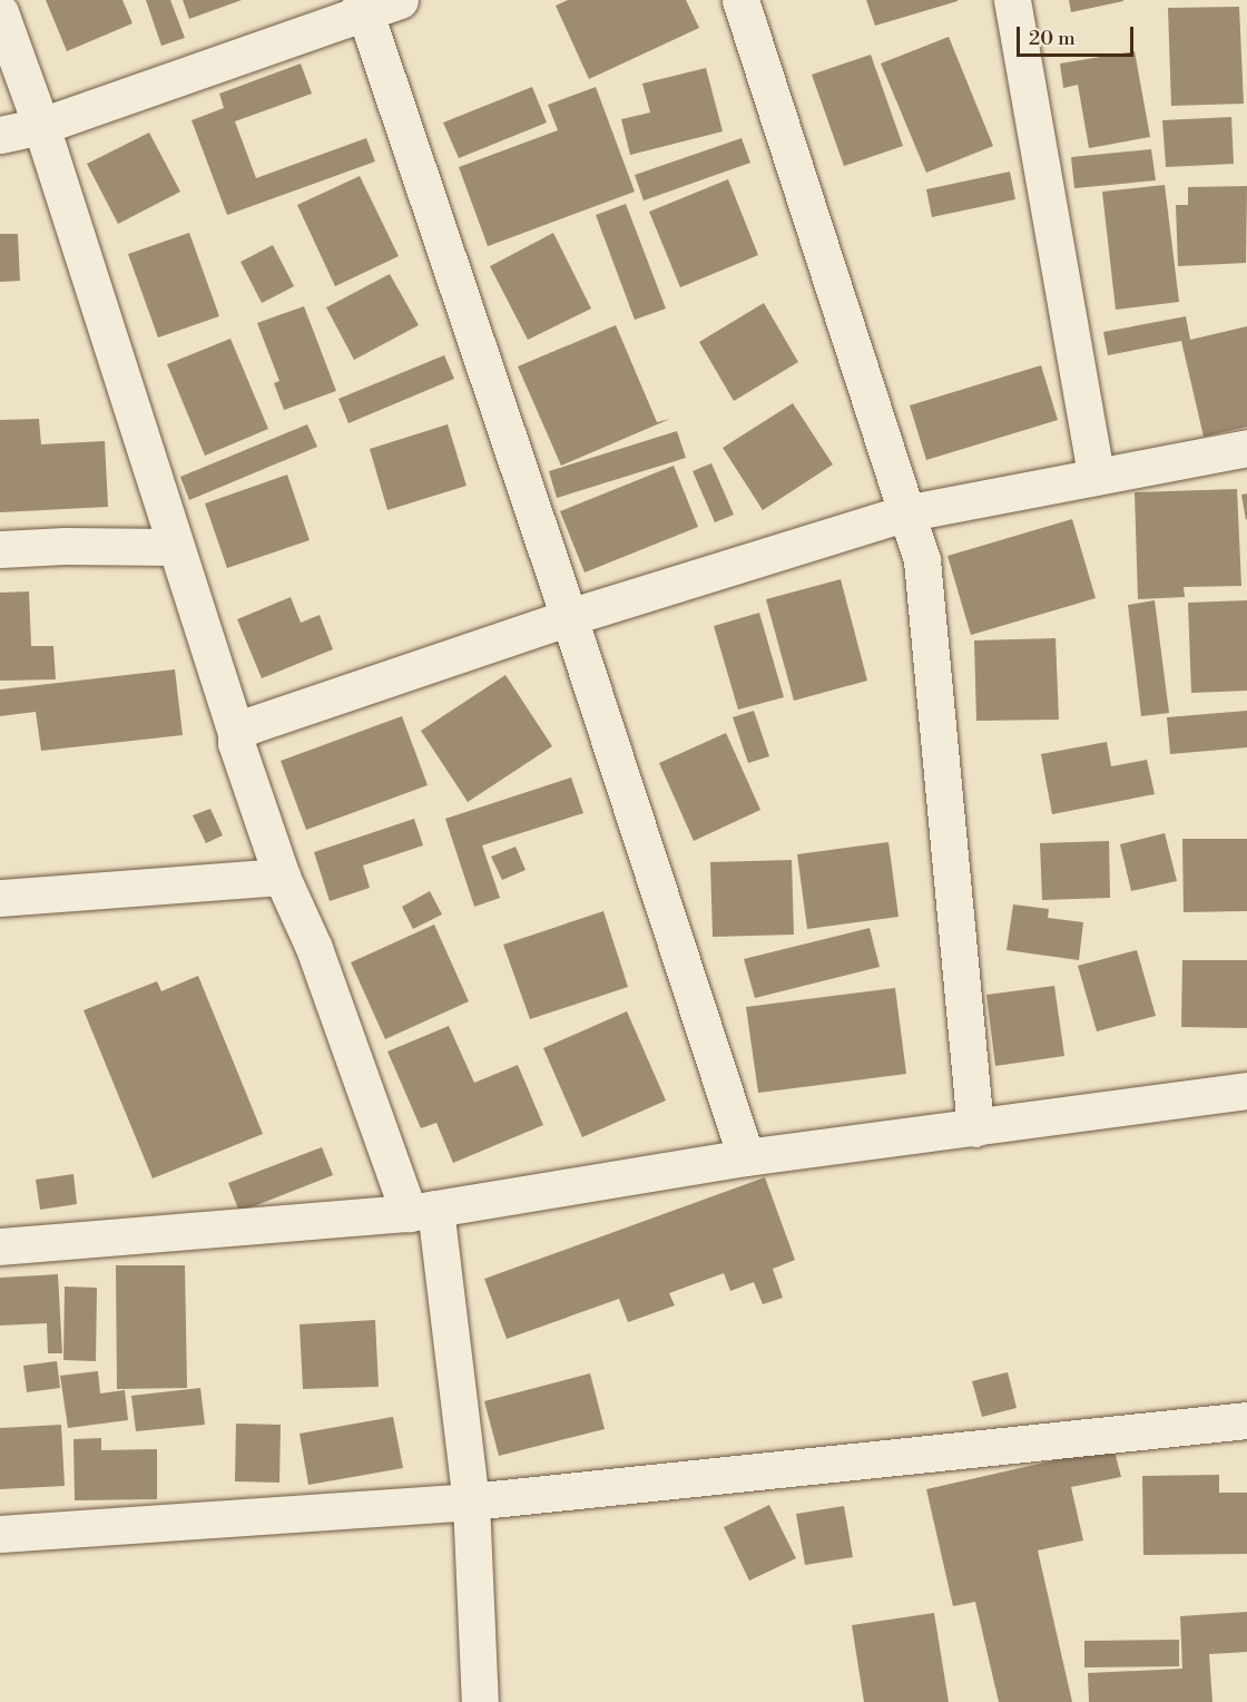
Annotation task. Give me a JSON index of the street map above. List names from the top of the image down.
{
  "scale_bar": "20 m"
}
